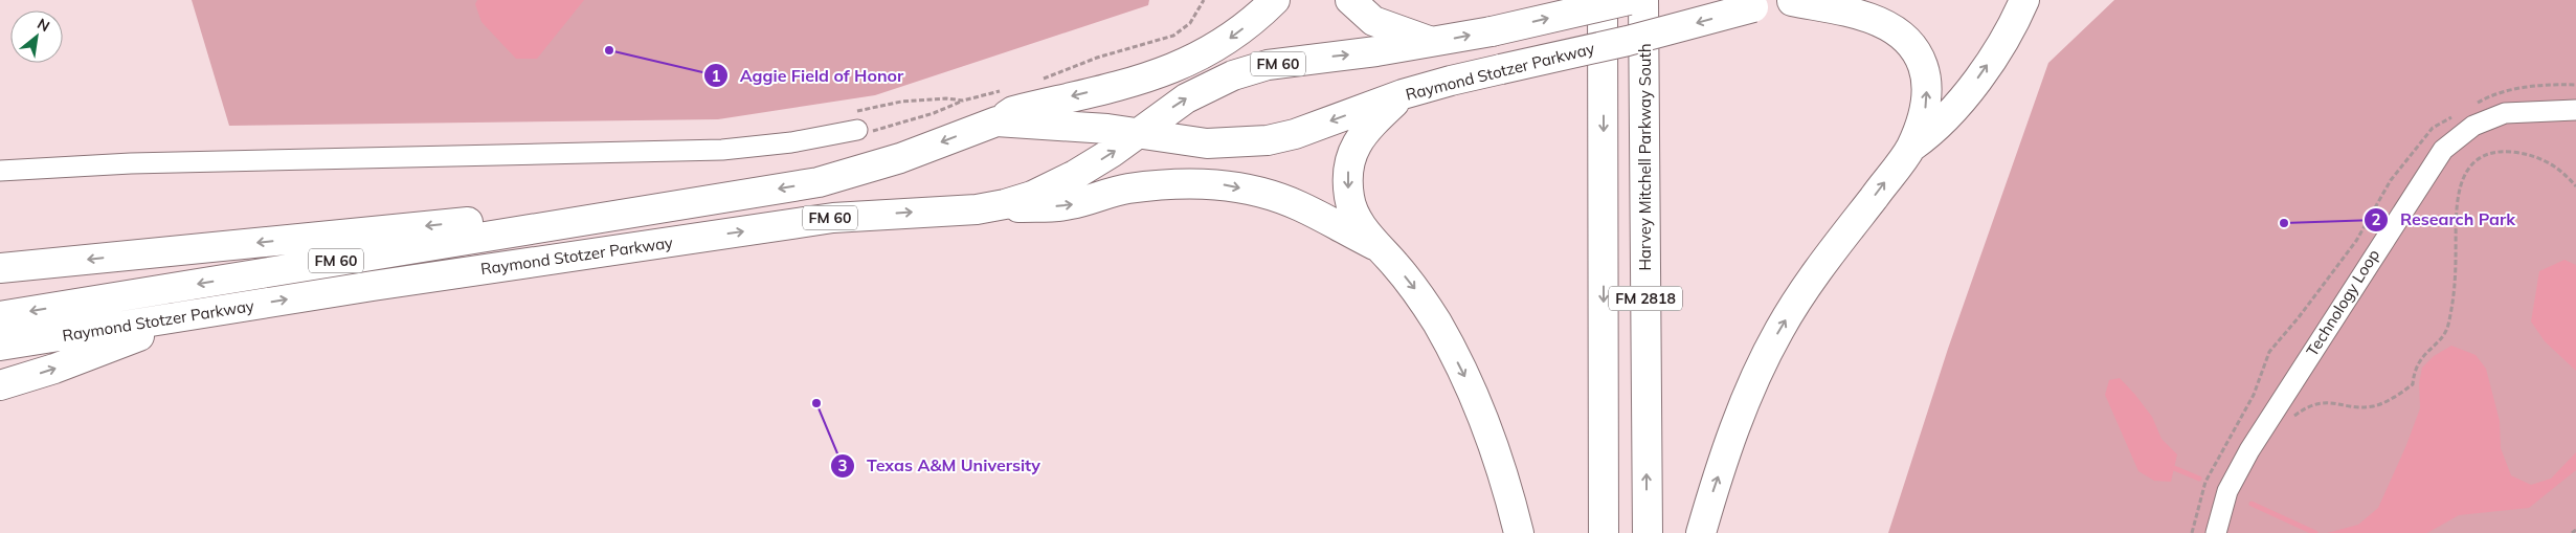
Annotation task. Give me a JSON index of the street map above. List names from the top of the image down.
{
  "streets": {
    "highway": [
      "FM 60",
      "Raymond Stotzer Parkway",
      "Harvey Mitchell Parkway South",
      "FM 2818"
    ],
    "street": ["Technology Loop"]
  },
  "places": ["Aggie Field of Honor", "Research Park", "Texas A&M University"],
  "north": "top right"
}
